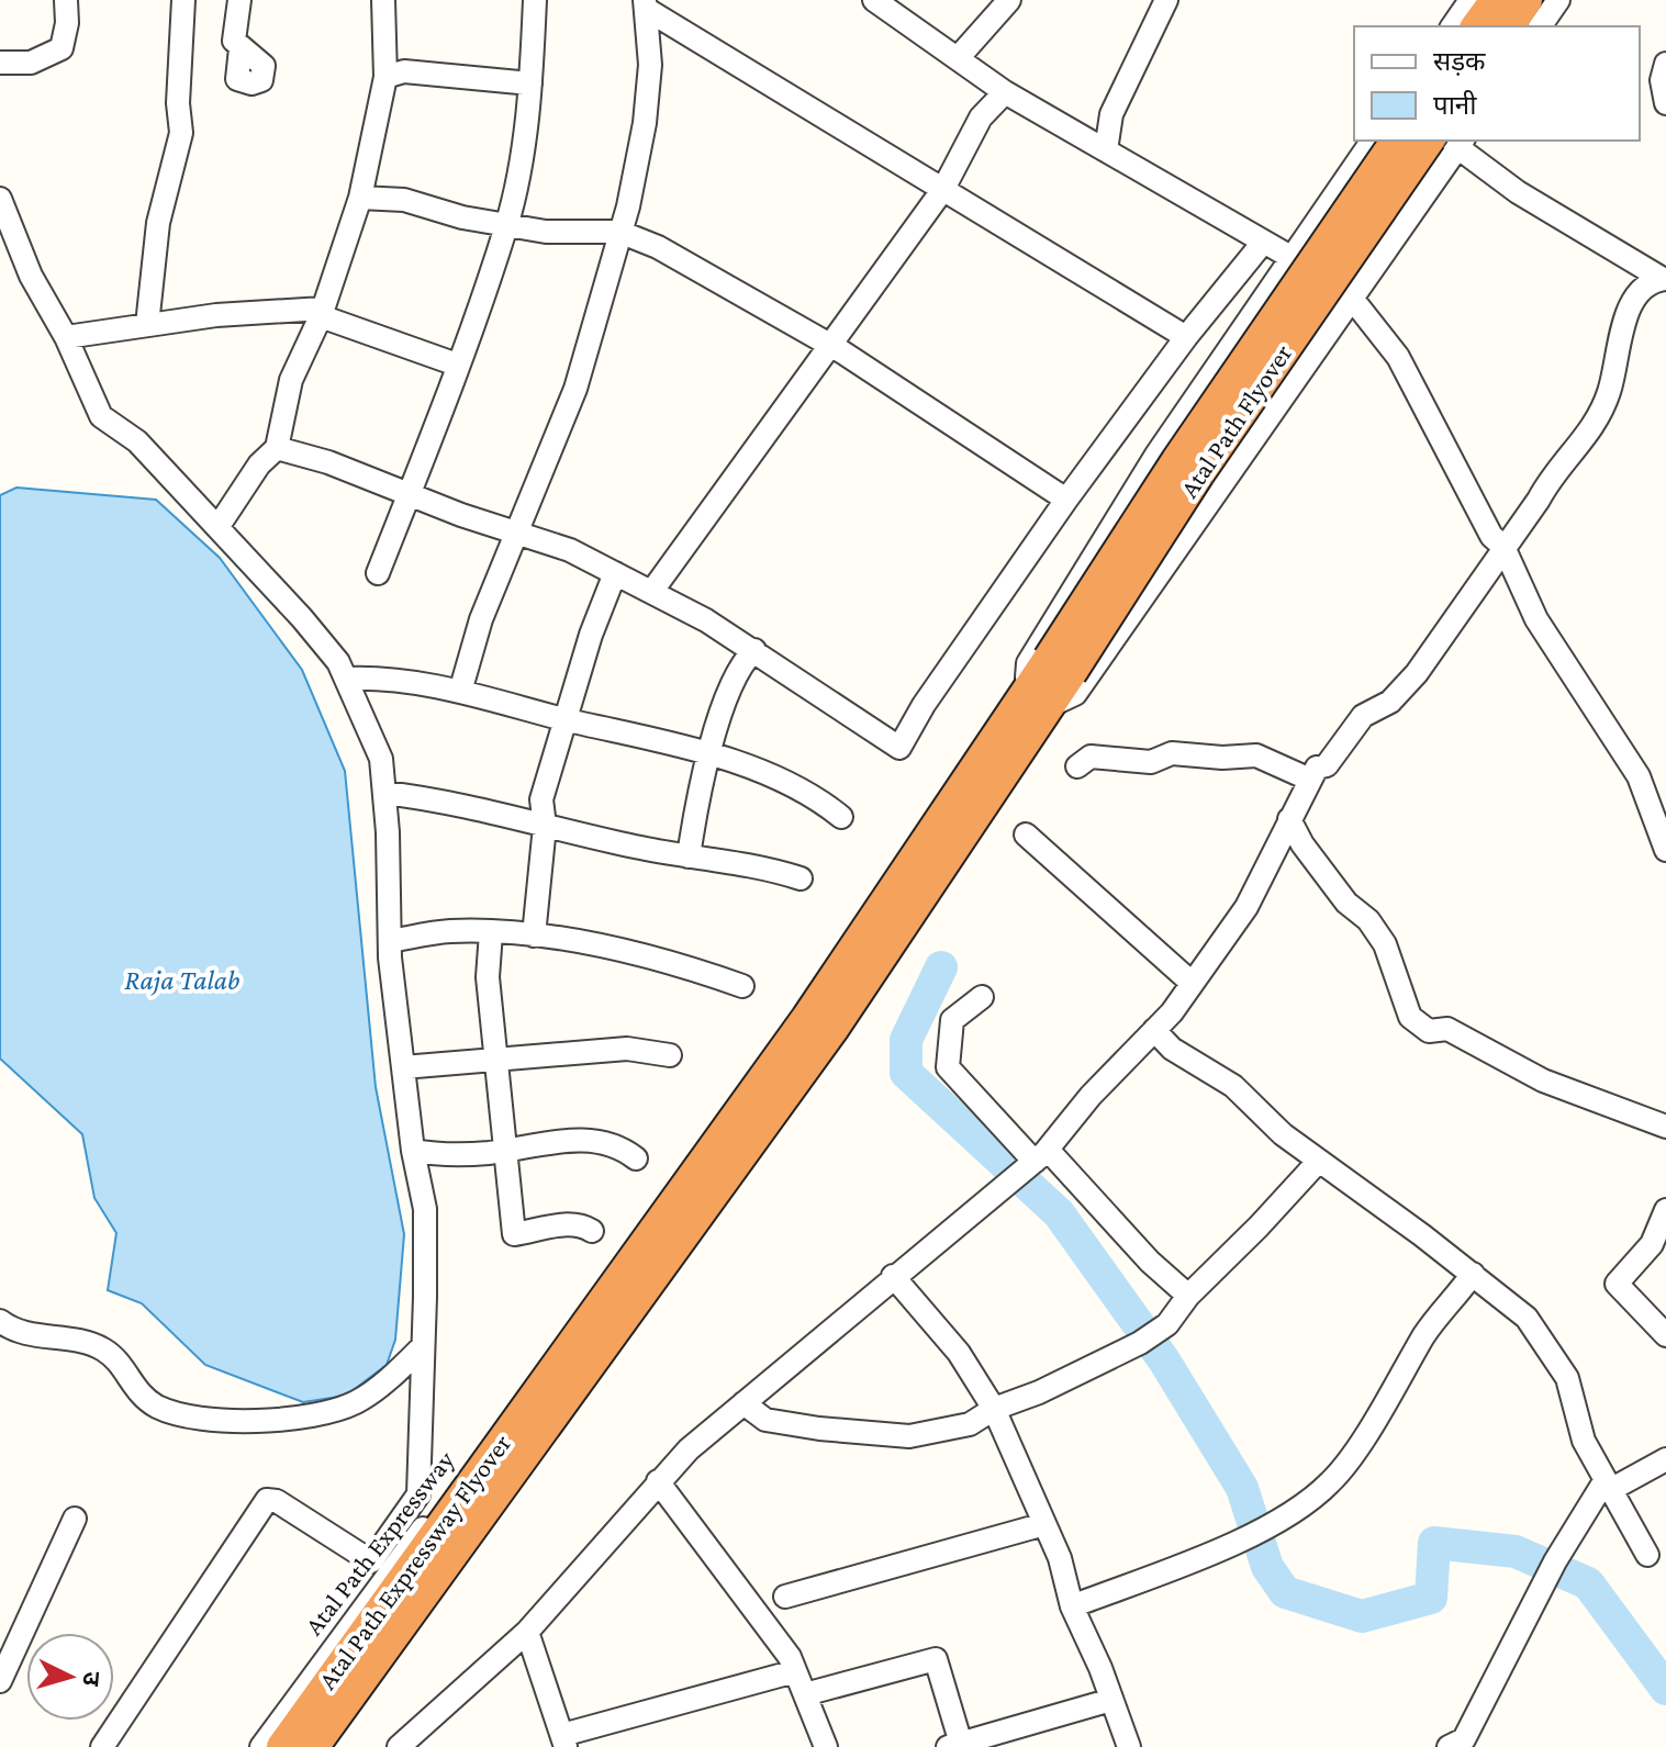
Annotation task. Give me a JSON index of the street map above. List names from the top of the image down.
{
  "streets": {
    "highway": ["Atal Path Flyover", "Atal Path Expressway Flyover"],
    "street": ["Atal Path Expressway"]
  },
  "crossings": [
    ["Atal Path Flyover", "Atal Path Expressway Flyover"],
    ["Atal Path Expressway", "Atal Path Expressway Flyover"]
  ],
  "water": ["Raja Talab"],
  "legend": ["सड़क", "पानी"],
  "north": "right"
}
